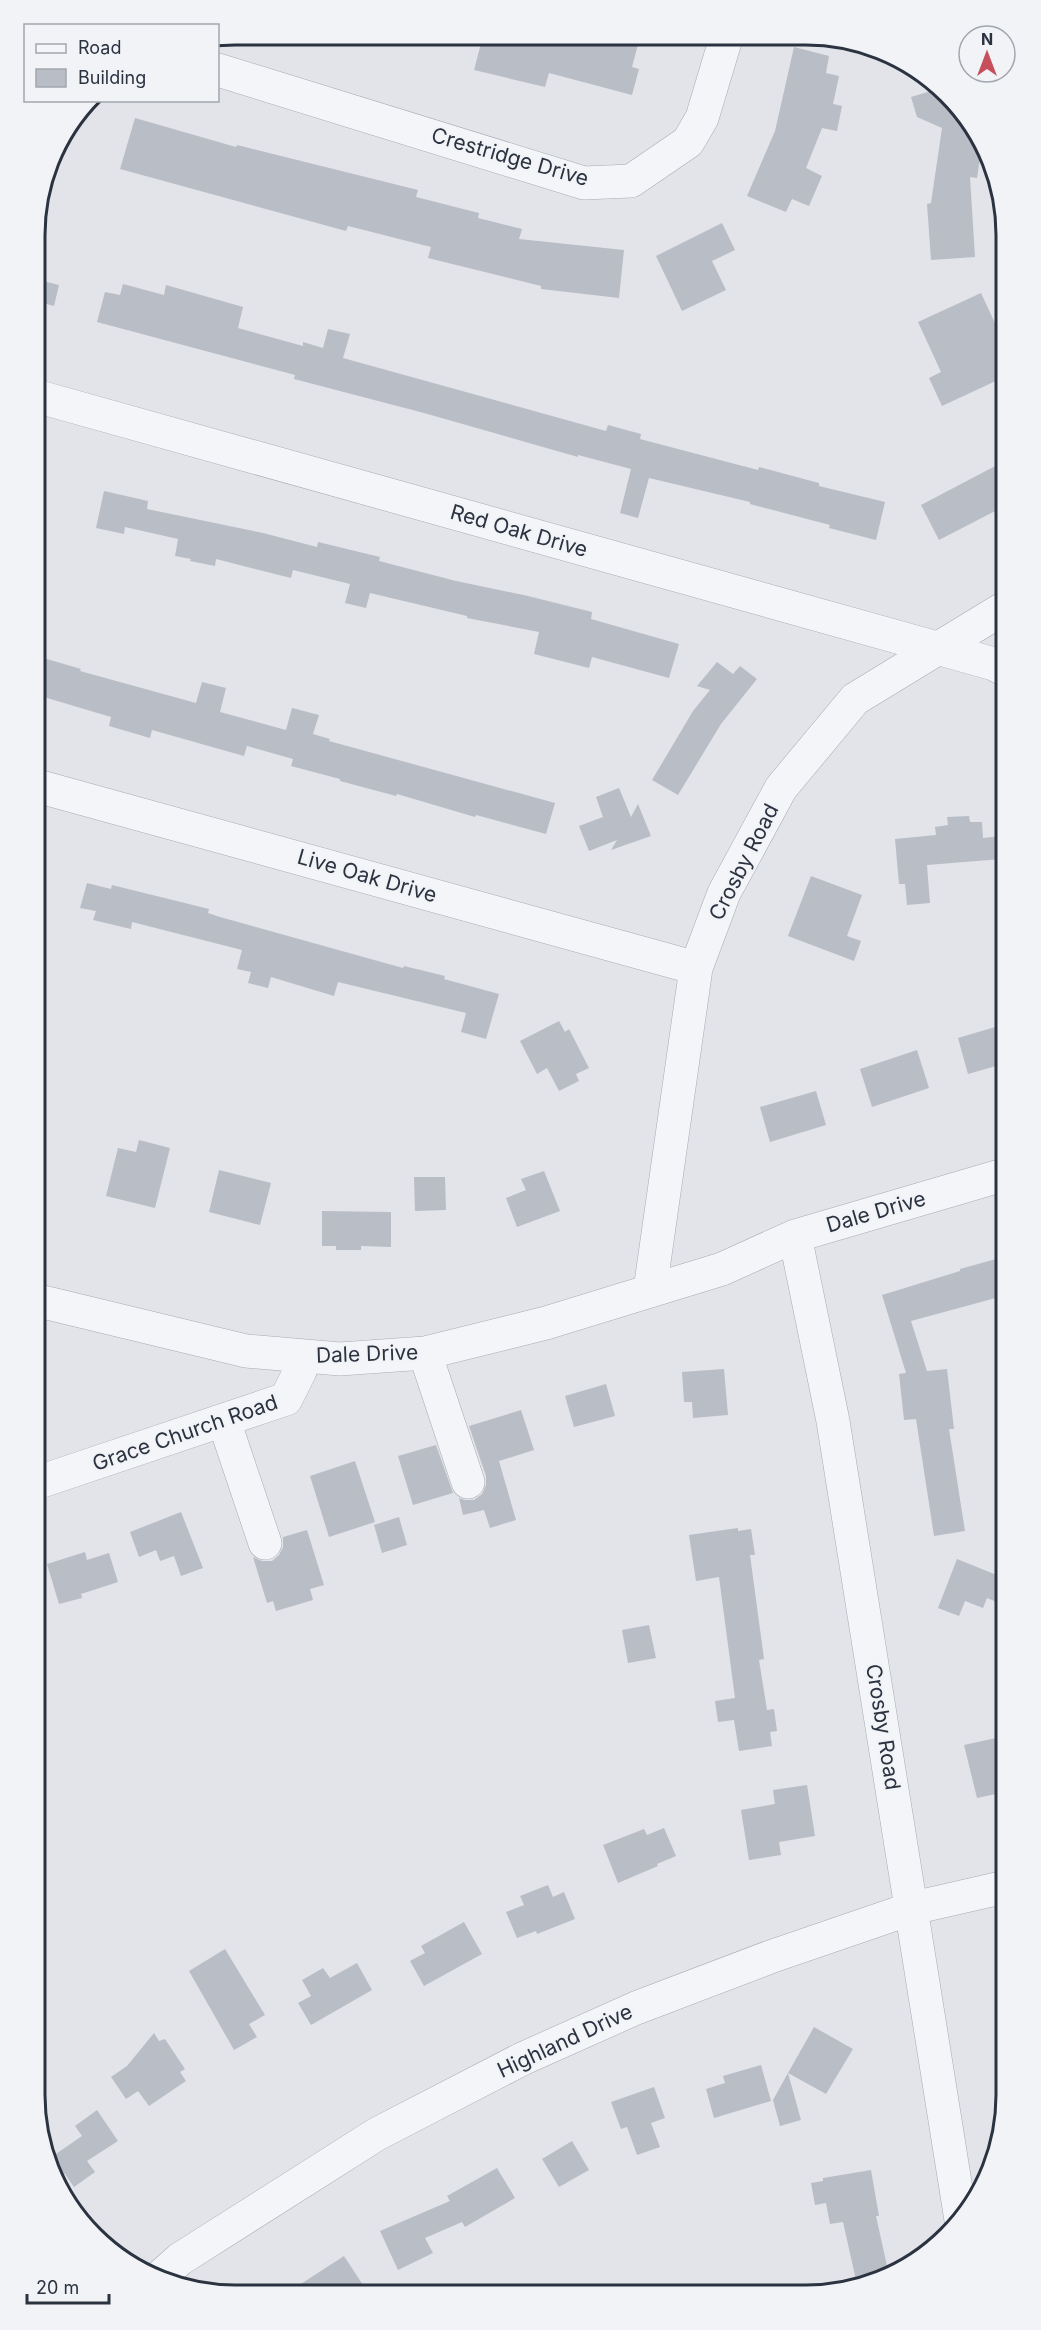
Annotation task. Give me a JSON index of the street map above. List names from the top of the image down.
{
  "streets": {
    "street": [
      "Crestridge Drive",
      "Red Oak Drive",
      "Crosby Road",
      "Live Oak Drive",
      "Dale Drive",
      "Grace Church Road",
      "Highland Drive"
    ]
  },
  "crossings": [
    ["Red Oak Drive", "Crosby Road"],
    ["Crosby Road", "Live Oak Drive"],
    ["Crosby Road", "Dale Drive"],
    ["Crosby Road", "Highland Drive"],
    ["Dale Drive", "Grace Church Road"]
  ],
  "legend": ["Road", "Building"],
  "scale_bar": "20 m",
  "north": "top"
}
